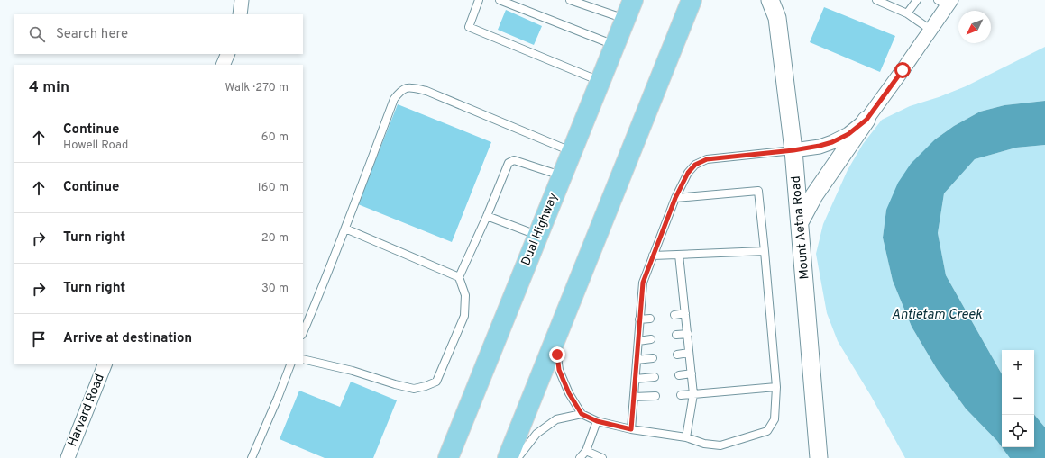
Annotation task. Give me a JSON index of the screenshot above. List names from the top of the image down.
{
  "streets": {
    "main road": ["Dual Highway"],
    "street": ["Mount Aetna Road", "Harvard Road"]
  },
  "water": ["Antietam Creek"],
  "north": "bottom left",
  "page": {
    "search": "Search here",
    "heading": ["4 min", "Walk · 270 m"],
    "list": [
      ["Continue", "Howell Road", "60 m"],
      ["Continue", "160 m"],
      ["Turn right", "20 m"],
      ["Turn right", "30 m"],
      "Arrive at destination"
    ],
    "map_buttons": ["+", "−"]
  }
}
